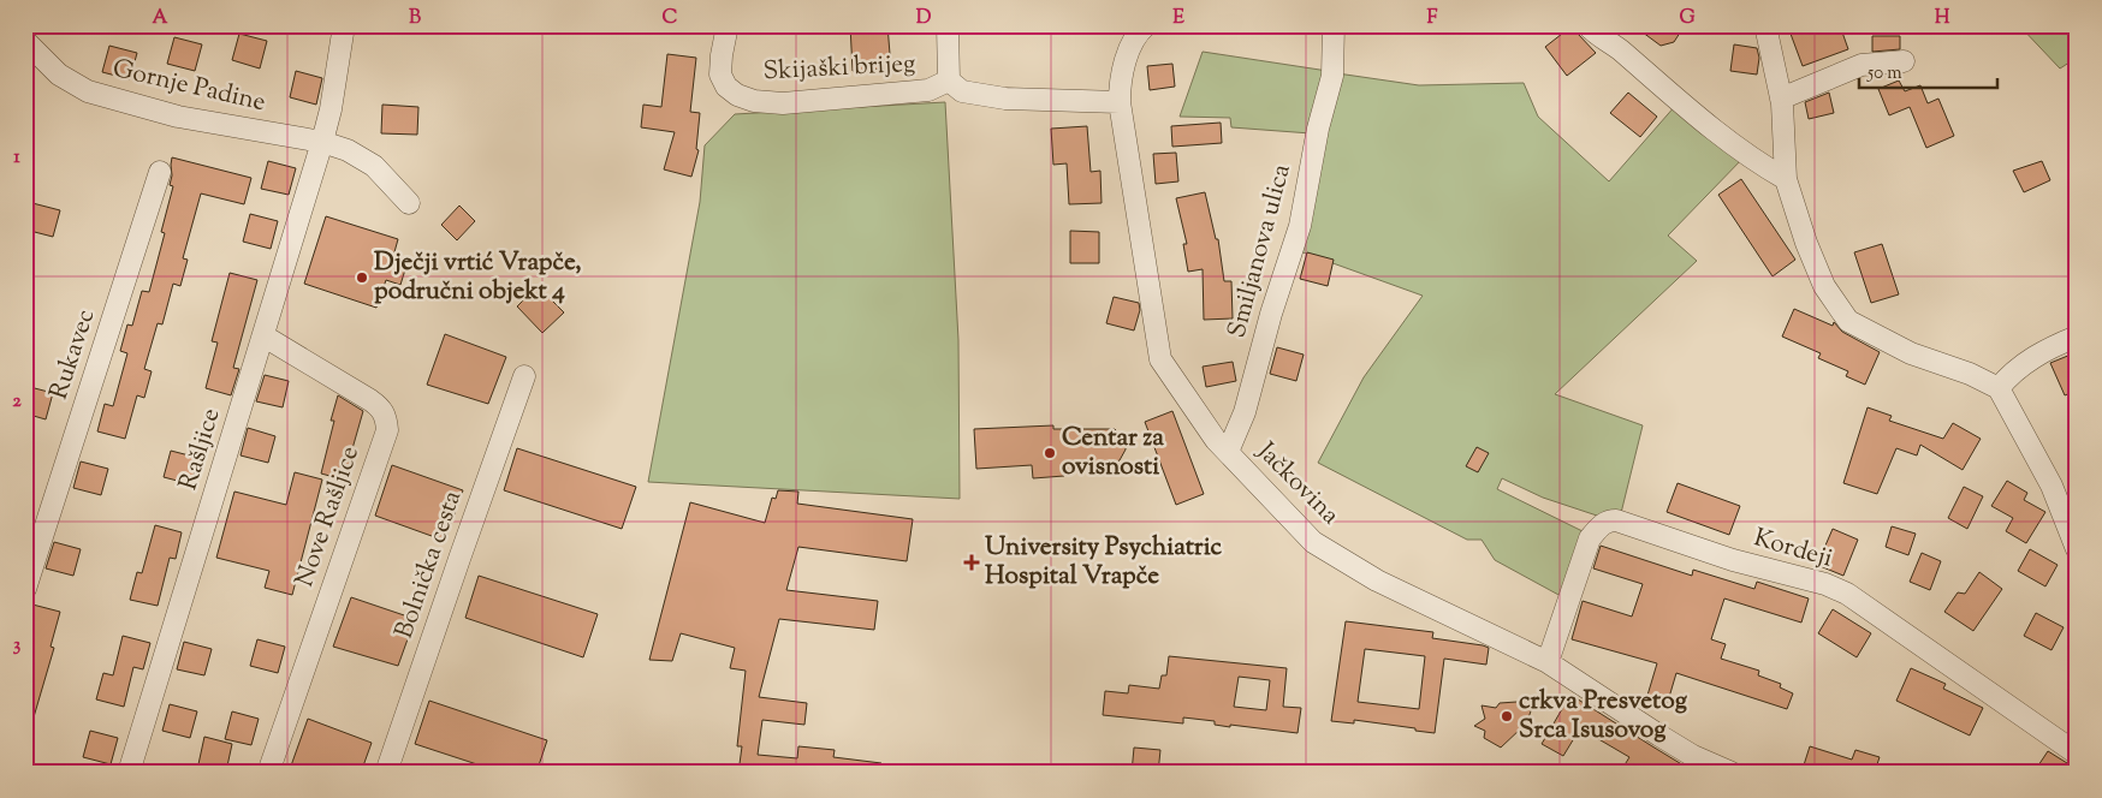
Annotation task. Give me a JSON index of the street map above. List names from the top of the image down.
{
  "streets": {
    "street": [
      "Skijaški brijeg",
      "Gornje Padine",
      "Smiljanova ulica",
      "Rukavec",
      "Rašljice",
      "Jačkovina",
      "Nove Rašljice",
      "Kordeji",
      "Bolnička cesta"
    ]
  },
  "crossings": [
    ["Gornje Padine", "Rašljice"],
    ["Smiljanova ulica", "Jačkovina"],
    ["Rašljice", "Nove Rašljice"],
    ["Jačkovina", "Kordeji"]
  ],
  "places": {
    "other": ["Dječji vrtić Vrapče, područni objekt 4", "Centar za ovisnosti", "crkva Presvetog Srca Isusovog"],
    "health": ["University Psychiatric Hospital Vrapče"]
  },
  "scale_bar": "50 m",
  "grid": {
    "columns": [
      "A",
      "B",
      "C",
      "D",
      "E",
      "F",
      "G",
      "H"
    ],
    "rows": ["1", "2", "3"]
  }
}
